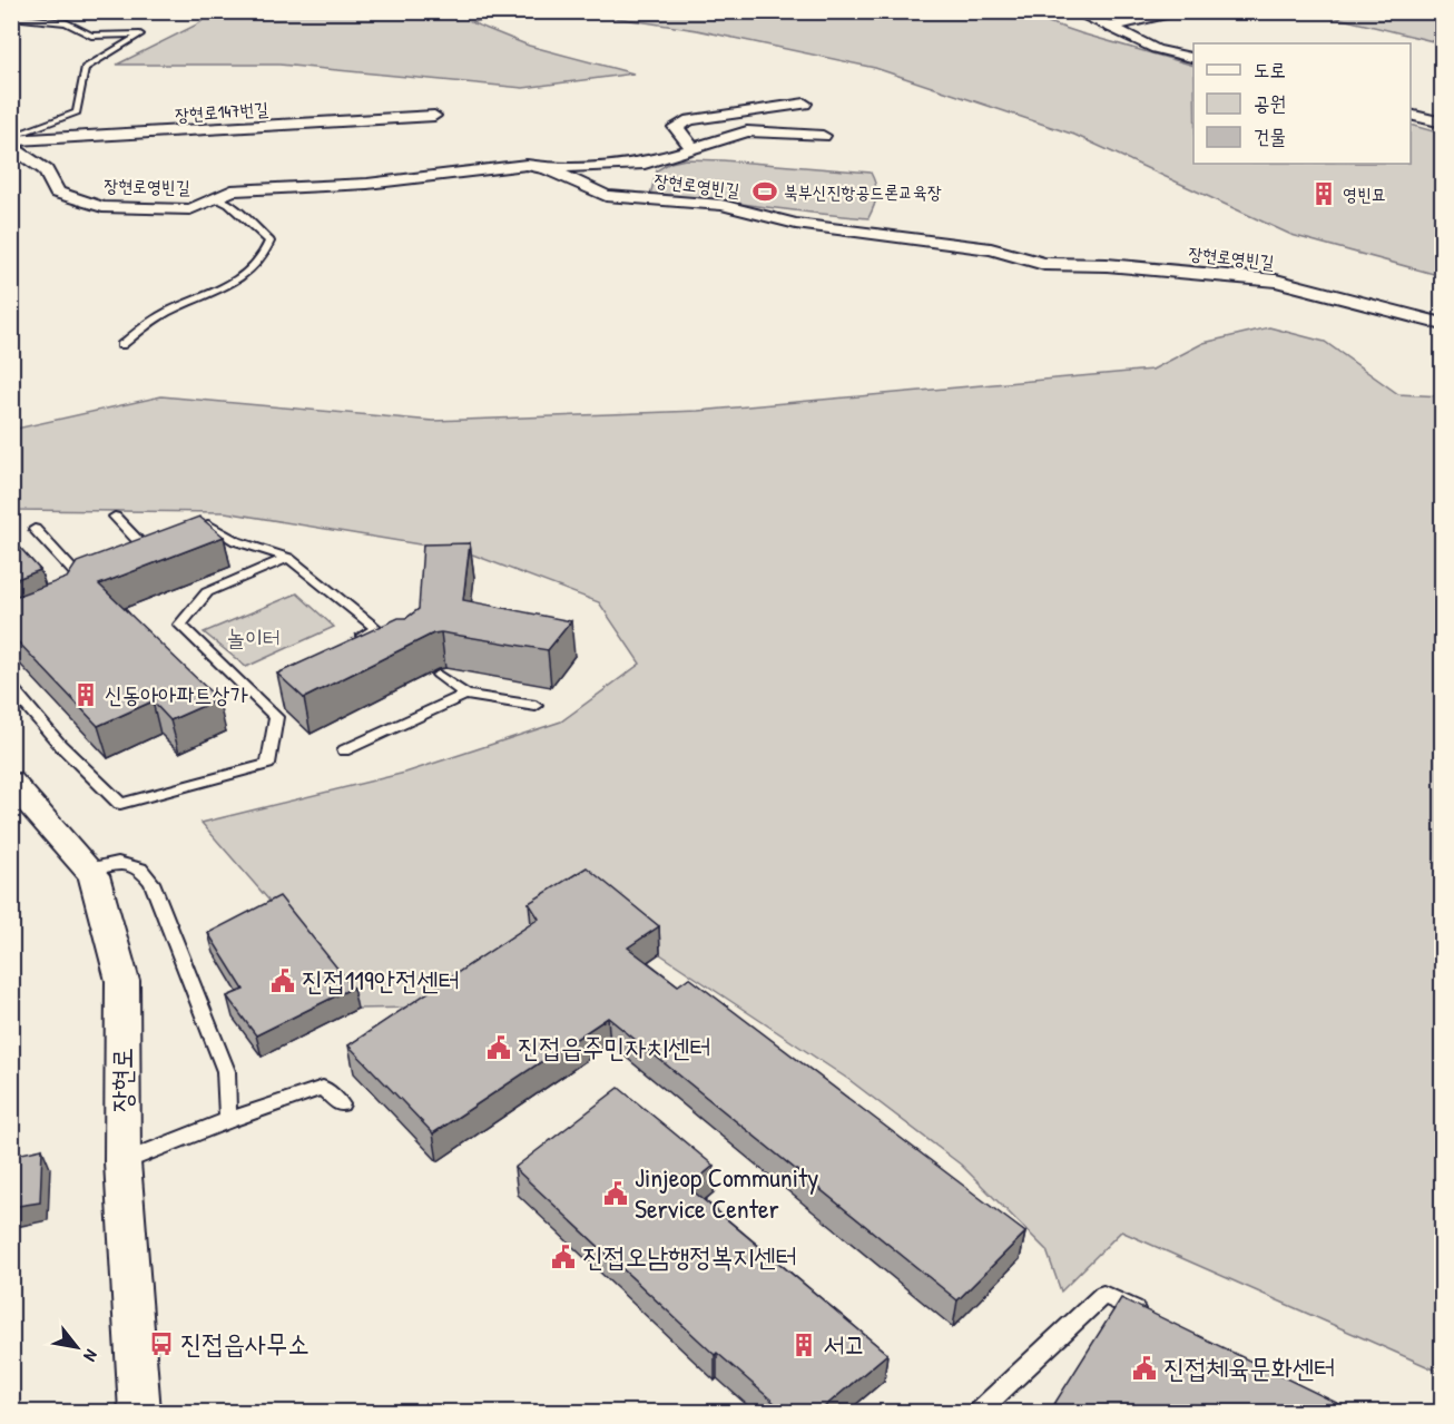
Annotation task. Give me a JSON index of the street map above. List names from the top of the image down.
{
  "streets": {
    "street": ["장현로147번길", "장현로영빈길", "장현로"]
  },
  "parks": ["놀이터"],
  "places": {
    "sports": ["북부신진항공드론교육장"],
    "building": ["영빈묘", "신동아아파트상가", "서고"],
    "public building": [
      "진접119안전센터",
      "진접읍주민자치센터",
      "Jinjeop Community Service Center",
      "진접오남행정복지센터",
      "진접체육문화센터"
    ],
    "bus stop": ["진접읍사무소"]
  },
  "legend": ["도로", "공원", "건물"],
  "north": "bottom right"
}
